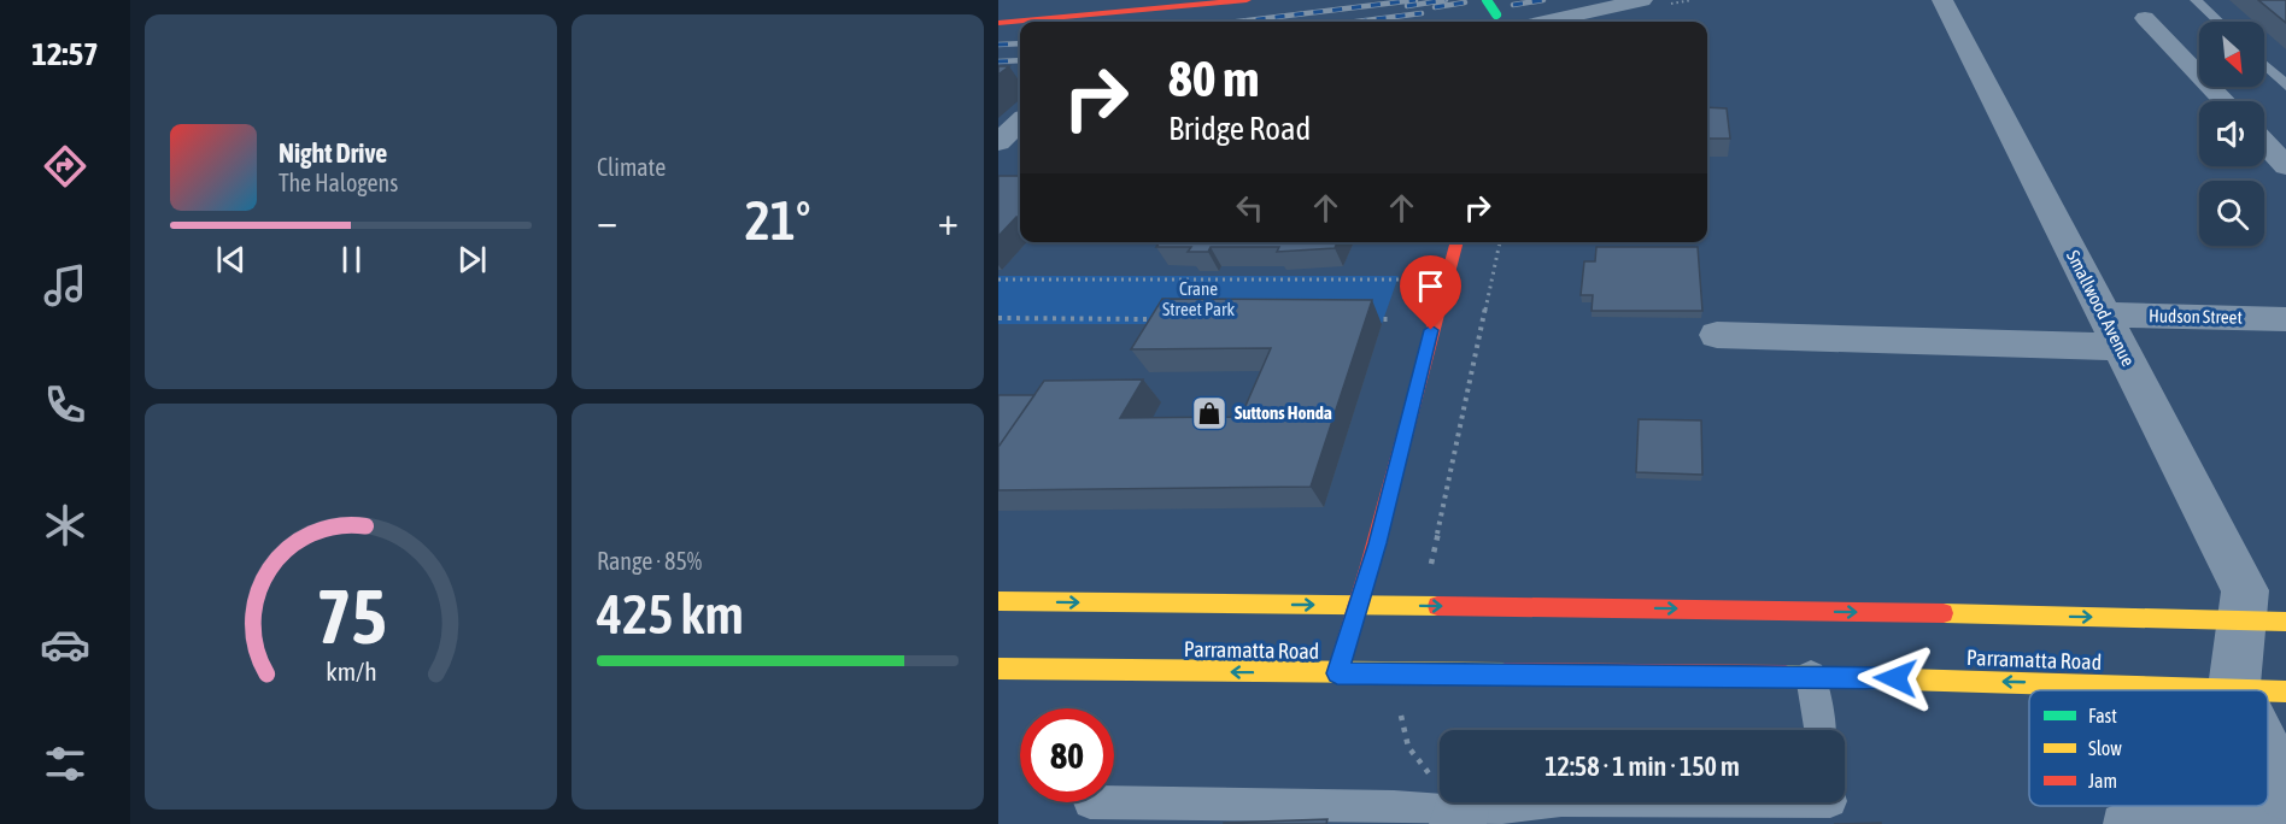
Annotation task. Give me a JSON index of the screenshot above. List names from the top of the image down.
{
  "streets": {
    "main road": ["Parramatta Road"],
    "street": ["Smallwood Avenue", "Hudson Street"]
  },
  "crossings": [
    ["Smallwood Avenue", "Hudson Street"],
    ["Smallwood Avenue", "Parramatta Road"]
  ],
  "parks": ["Crane Street Park"],
  "places": {
    "shop": ["Suttons Honda"]
  },
  "legend": ["Fast", "Slow", "Jam"],
  "north": "bottom right",
  "page": {
    "tabs": "12:57",
    "tile": [
      "Climate",
      ["Range · 85%", "425 km"]
    ],
    "turn": ["80 m", "Bridge Road"],
    "song": ["Night Drive", "The Halogens"],
    "heat": ["−", "21°", "+"],
    "limit": "80",
    "trip": "12:58 · 1 min · 150 m",
    "gauge": ["75", "km/h"]
  }
}
